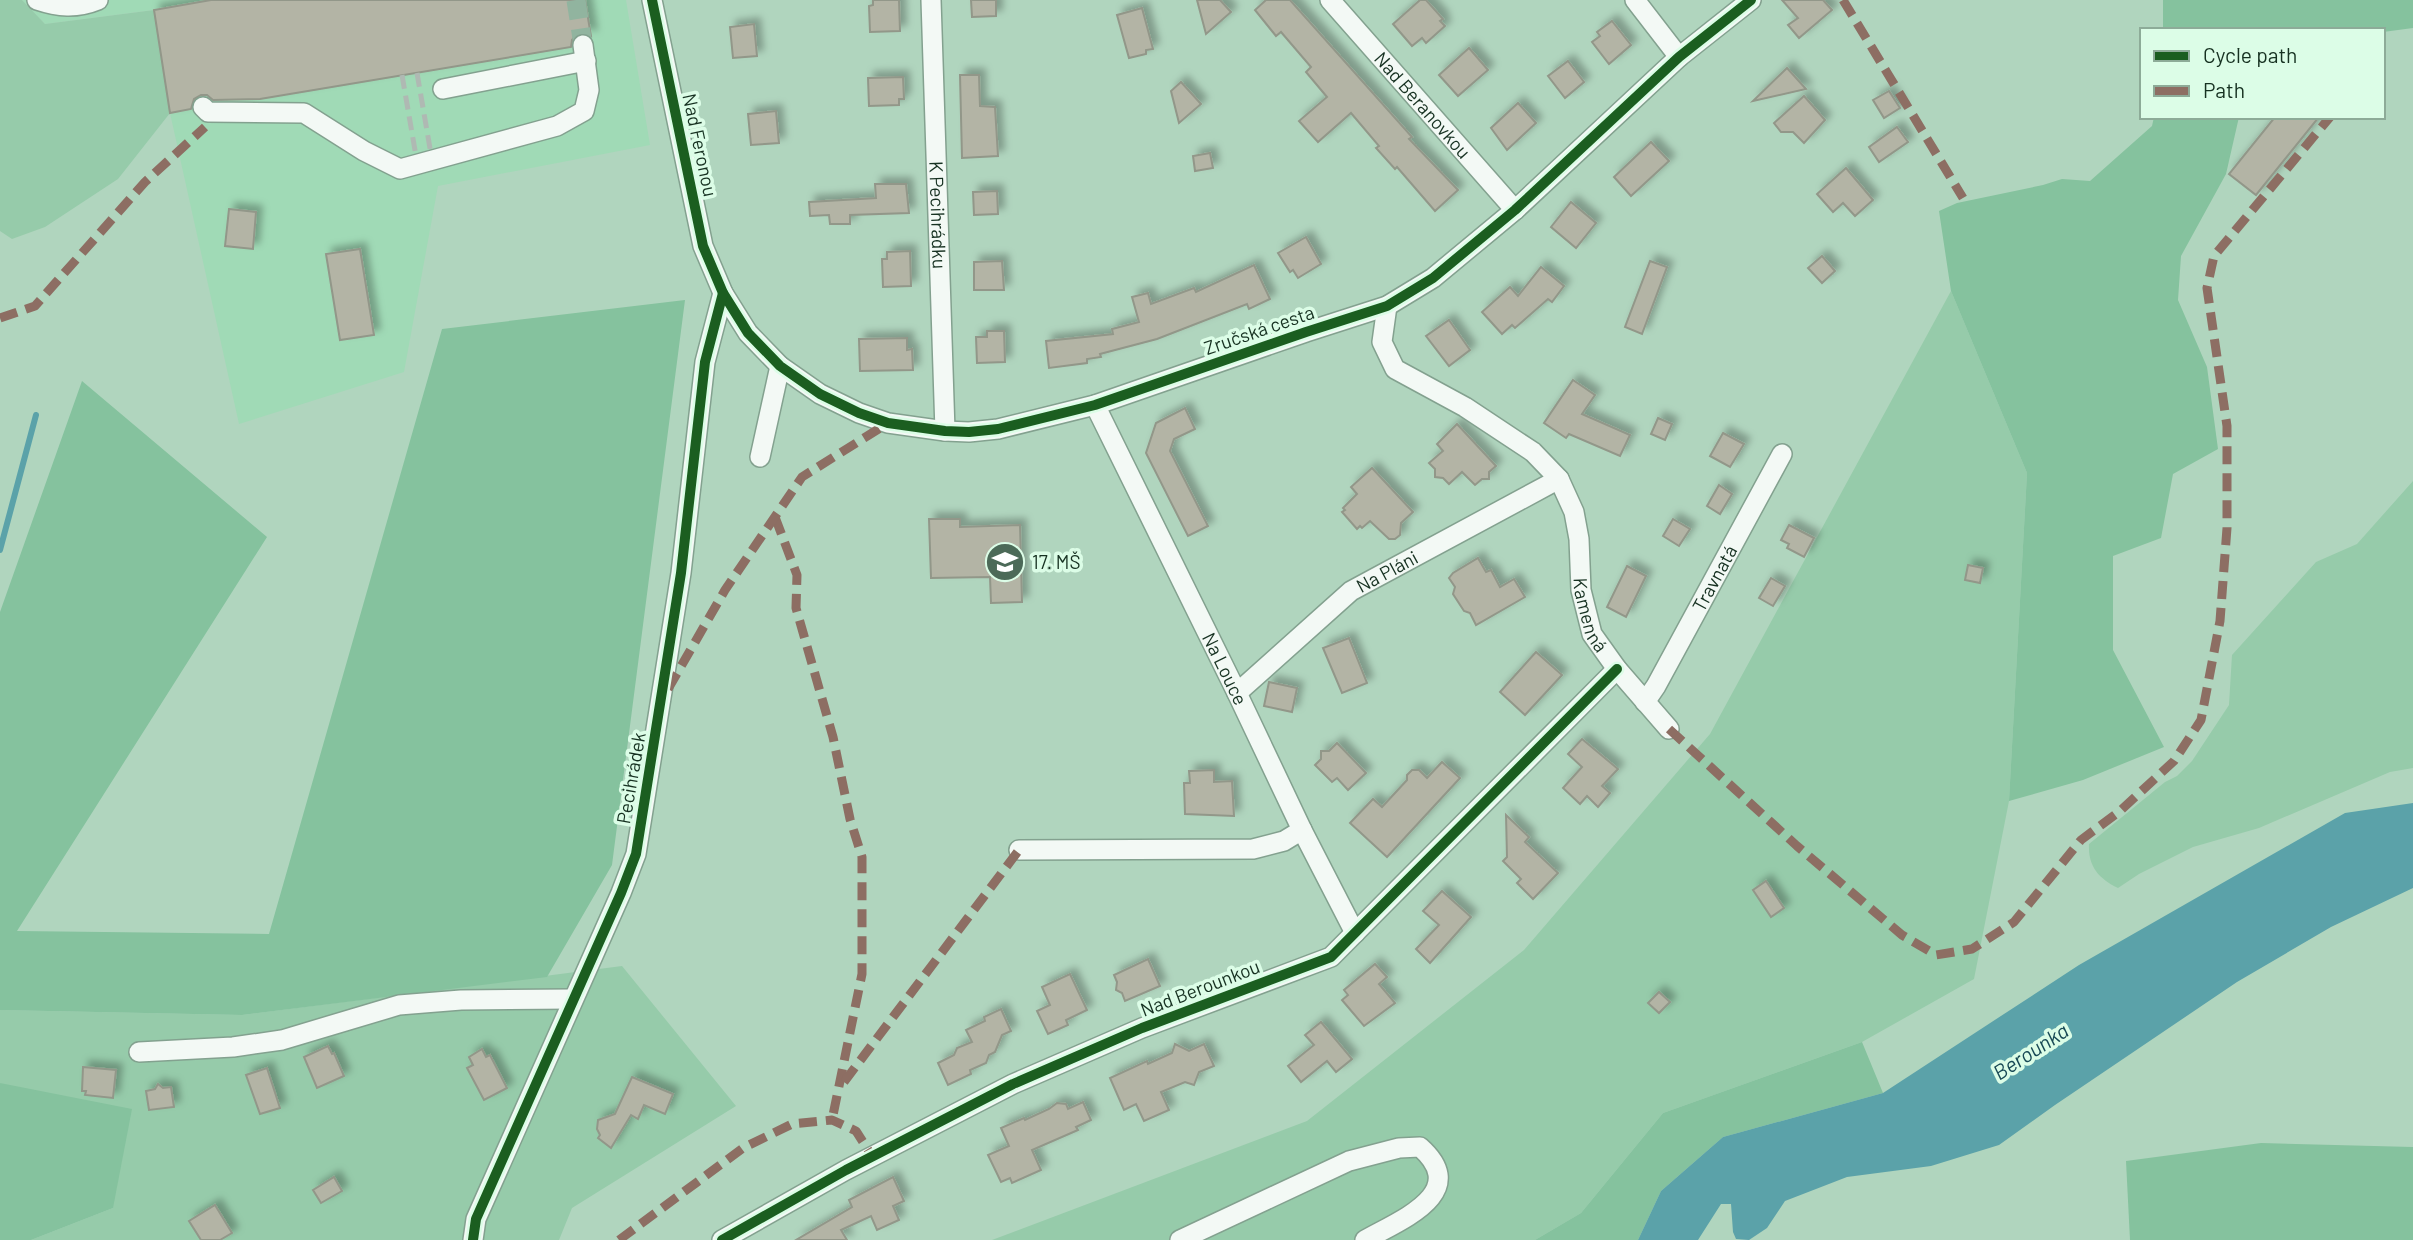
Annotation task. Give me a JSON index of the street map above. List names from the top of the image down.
{
  "streets": {
    "street": [
      "Nad Beranovkou",
      "Nad Feronou",
      "K Pecihrádku",
      "Zručská cesta",
      "Na Pláni",
      "Travnatá",
      "Kamenná",
      "Na Louce",
      "Pecihrádek",
      "Nad Berounkou"
    ]
  },
  "crossings": [
    ["Nad Beranovkou", "Zručská cesta"],
    ["Nad Feronou", "Zručská cesta"],
    ["Nad Feronou", "Pecihrádek"],
    ["K Pecihrádku", "Zručská cesta"],
    ["Zručská cesta", "Na Louce"],
    ["Zručská cesta", "Pecihrádek"],
    ["Na Pláni", "Kamenná"],
    ["Na Pláni", "Na Louce"],
    ["Travnatá", "Kamenná"],
    ["Kamenná", "Nad Berounkou"],
    ["Na Louce", "Nad Berounkou"]
  ],
  "water": ["Berounka"],
  "places": {
    "school or university": ["17. MŠ"]
  },
  "legend": ["Cycle path", "Path"]
}
